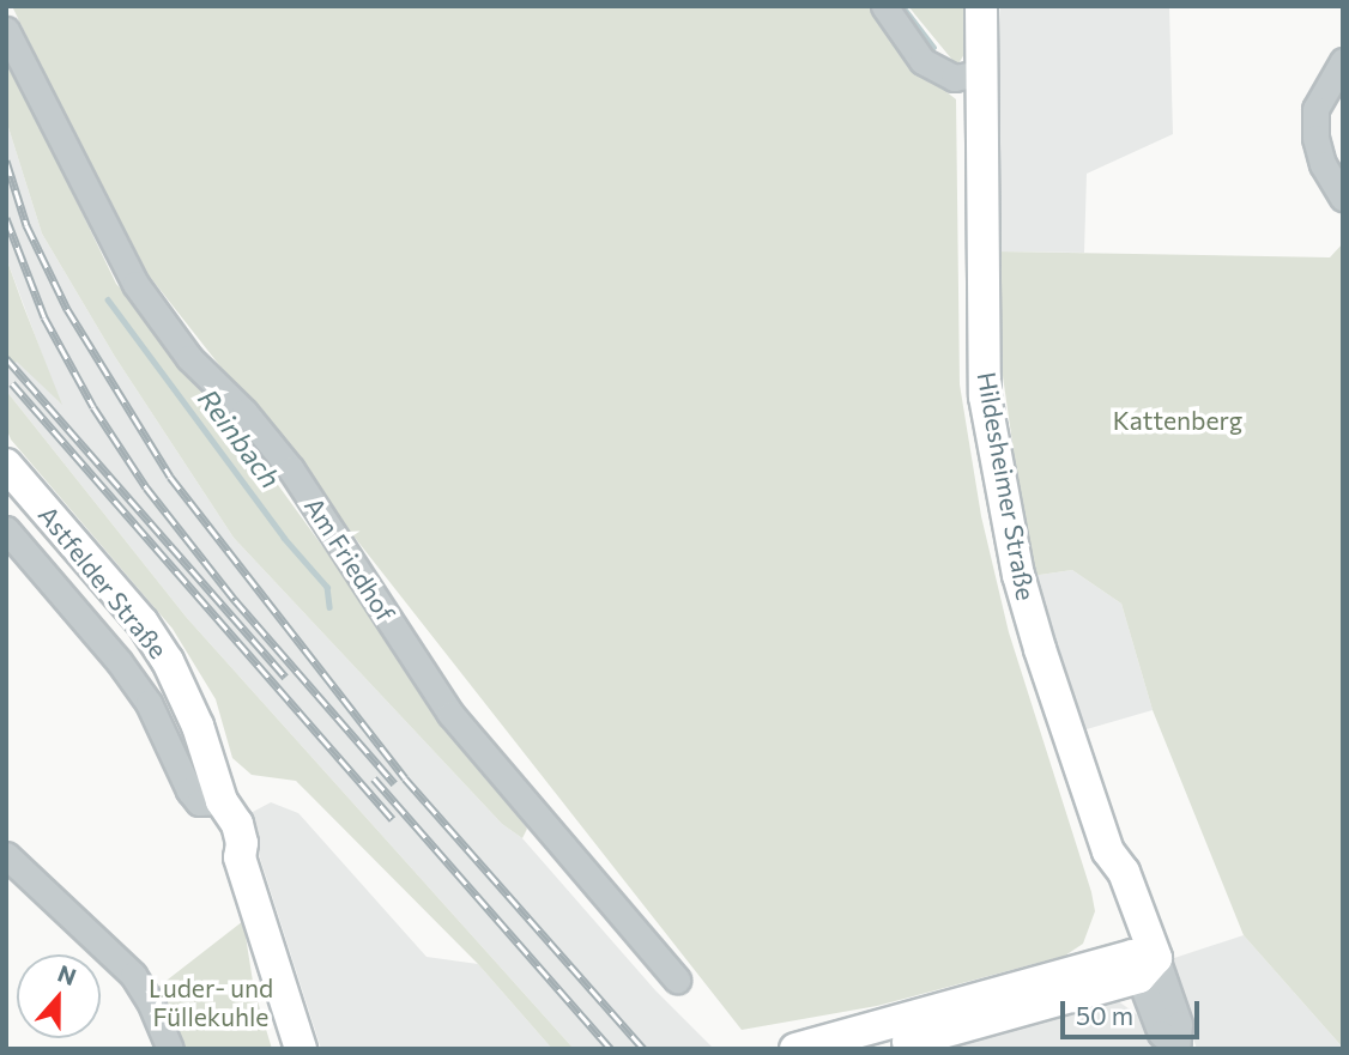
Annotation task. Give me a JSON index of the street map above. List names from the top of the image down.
{
  "streets": {
    "main road": ["Hildesheimer Straße", "Astfelder Straße"],
    "street": ["Am Friedhof"]
  },
  "water": ["Reinbach"],
  "parks": ["Kattenberg", "Luder- und Füllekuhle"],
  "scale_bar": "50 m",
  "north": "top"
}
